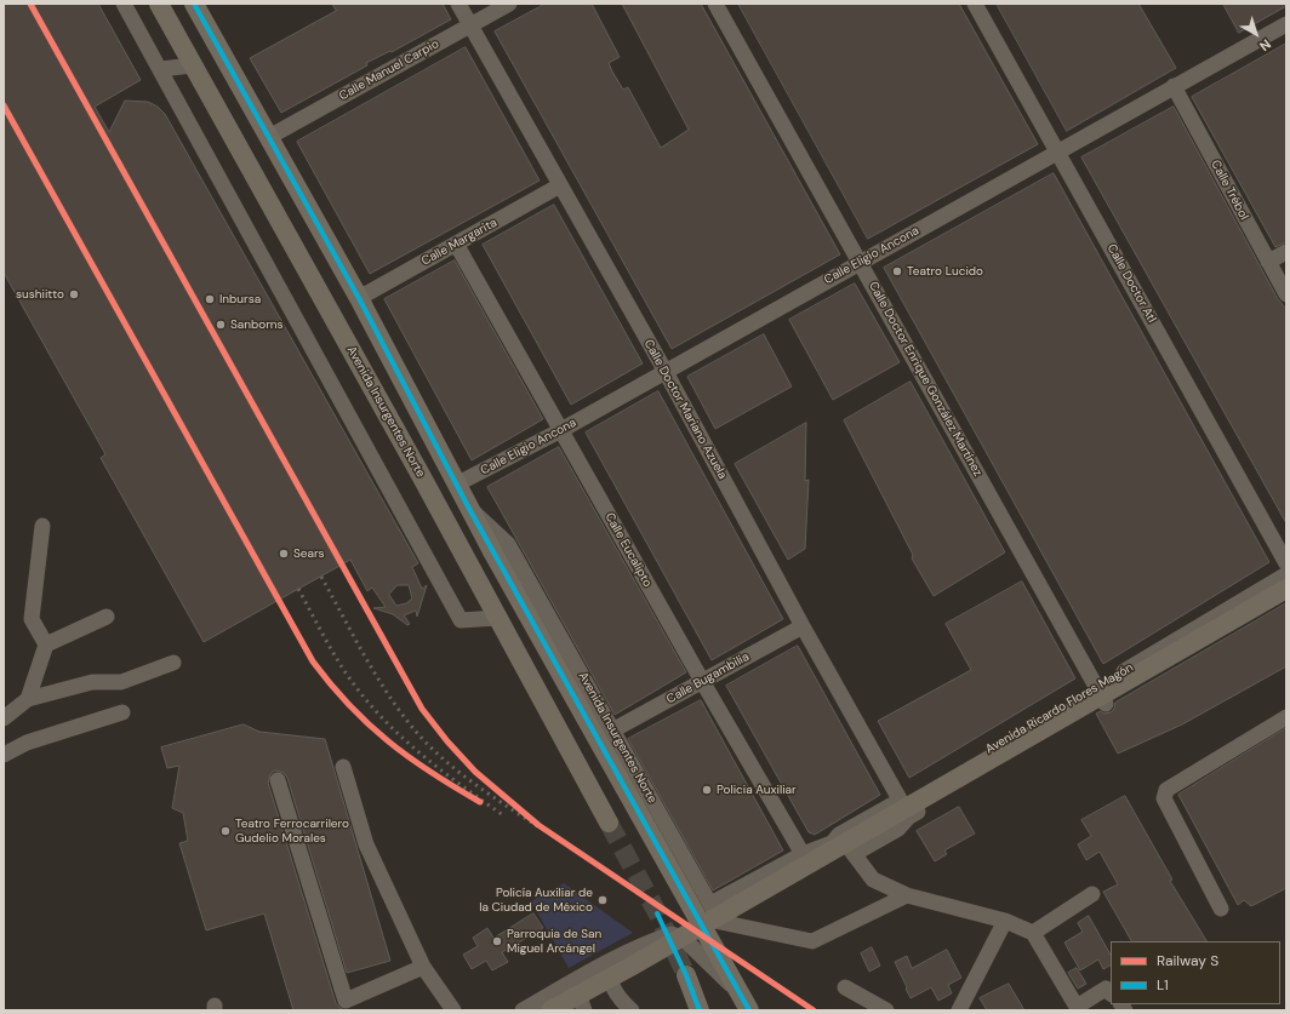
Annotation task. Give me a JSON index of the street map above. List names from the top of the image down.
{
  "streets": {
    "main road": ["Avenida Insurgentes Norte", "Avenida Ricardo Flores Magón"],
    "street": [
      "Calle Manuel Carpio",
      "Calle Trébol",
      "Calle Margarita",
      "Calle Eligio Ancona",
      "Calle Doctor Atl",
      "Calle Doctor Enrique González Martínez",
      "Calle Doctor Mariano Azuela",
      "Calle Eucalipto",
      "Calle Bugambilia"
    ]
  },
  "crossings": [
    ["Calle Manuel Carpio", "Calle Doctor Mariano Azuela"],
    ["Calle Manuel Carpio", "Avenida Insurgentes Norte"],
    ["Calle Trébol", "Calle Eligio Ancona"],
    ["Calle Margarita", "Calle Doctor Mariano Azuela"],
    ["Calle Margarita", "Avenida Insurgentes Norte"],
    ["Calle Margarita", "Calle Eucalipto"],
    ["Calle Eligio Ancona", "Calle Doctor Atl"],
    ["Calle Eligio Ancona", "Calle Doctor Enrique González Martínez"],
    ["Calle Eligio Ancona", "Calle Doctor Mariano Azuela"],
    ["Calle Eligio Ancona", "Avenida Insurgentes Norte"],
    ["Calle Eligio Ancona", "Calle Eucalipto"],
    ["Calle Doctor Enrique González Martínez", "Avenida Ricardo Flores Magón"],
    ["Calle Doctor Mariano Azuela", "Calle Bugambilia"],
    ["Calle Doctor Mariano Azuela", "Avenida Ricardo Flores Magón"],
    ["Avenida Insurgentes Norte", "Calle Bugambilia"],
    ["Avenida Insurgentes Norte", "Avenida Ricardo Flores Magón"],
    ["Calle Eucalipto", "Calle Bugambilia"],
    ["Calle Eucalipto", "Avenida Ricardo Flores Magón"]
  ],
  "places": [
    "Teatro Lucido",
    "sushiitto",
    "Inbursa",
    "Sanborns",
    "Sears",
    "Policia Auxiliar",
    "Teatro Ferrocarrilero Gudelio Morales",
    "Policía Auxiliar de la Ciudad de México",
    "Parroquia de San Miguel Arcángel"
  ],
  "lines": ["rail line S", "transit line L1"],
  "legend": ["Railway S", "L1"],
  "north": "bottom right"
}
